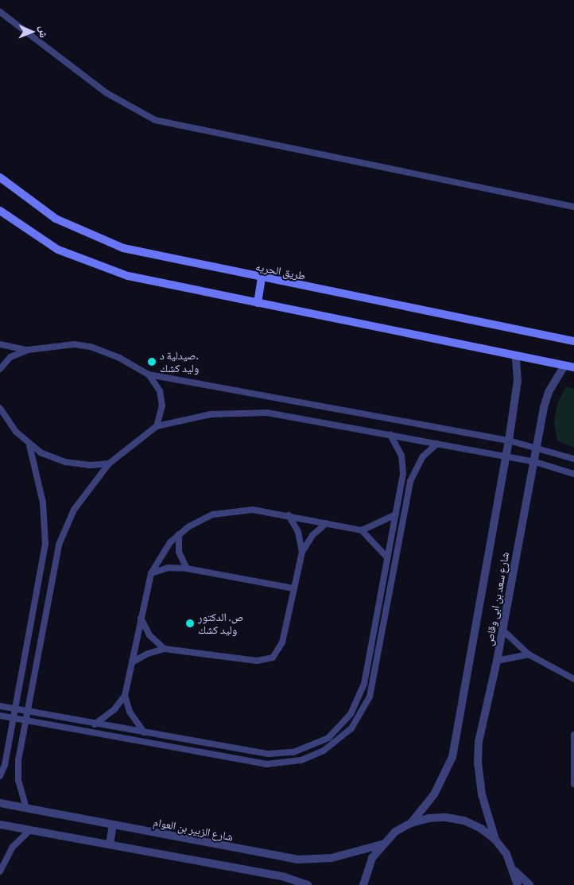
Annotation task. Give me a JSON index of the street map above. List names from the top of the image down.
{
  "streets": {
    "main road": ["طريق الحريه"],
    "street": ["شارع سعد بن ابى وقاص", "شارع الزبير بن العوام"]
  },
  "places": ["صيدلية د. وليد كشك", "ص. الدكتور وليد كشك"],
  "north": "right"
}
